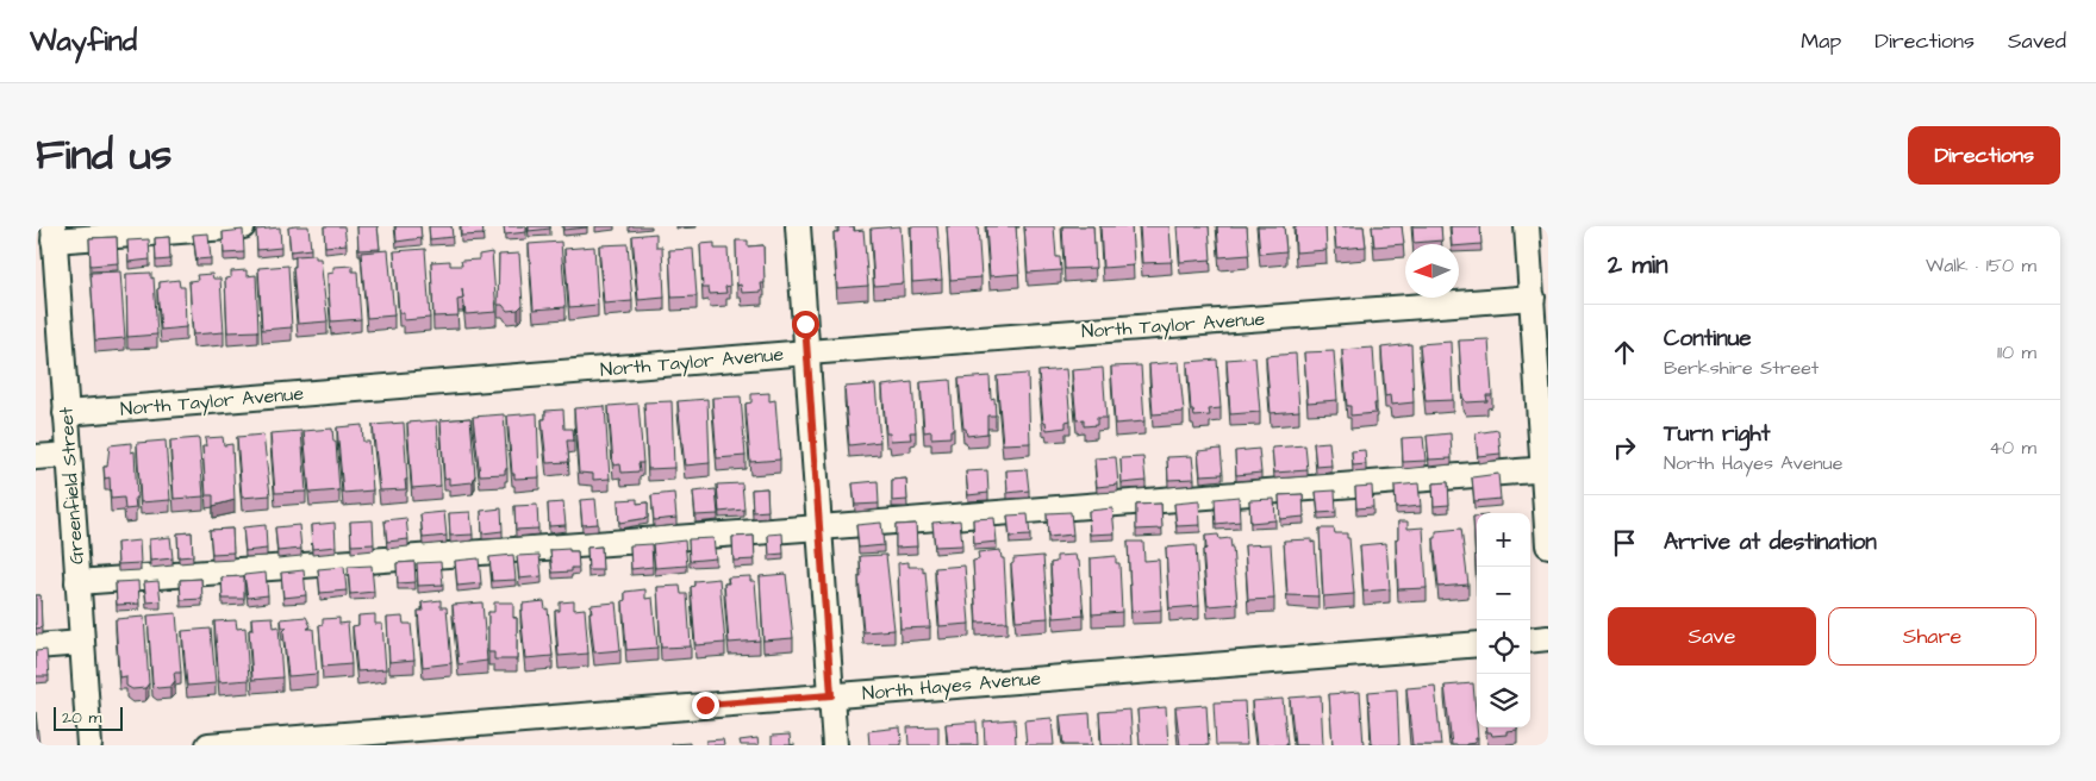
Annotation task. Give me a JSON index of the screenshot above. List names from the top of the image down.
{
  "streets": {
    "street": ["North Taylor Avenue", "Greenfield Street", "North Hayes Avenue"]
  },
  "crossings": [
    ["North Taylor Avenue", "Greenfield Street"]
  ],
  "scale_bar": "20 m",
  "north": "left",
  "page": {
    "header": "Wayfind",
    "nav": ["Map", "Directions", "Saved"],
    "title": "Find us",
    "buttons": [
      "Directions",
      ["Save", "Share"]
    ],
    "heading": ["2 min", "Walk · 150 m"],
    "list": [
      ["Continue", "Berkshire Street", "110 m"],
      ["Turn right", "North Hayes Avenue", "40 m"],
      "Arrive at destination"
    ],
    "map_buttons": ["+", "−"],
    "scale": "20 m"
  }
}
